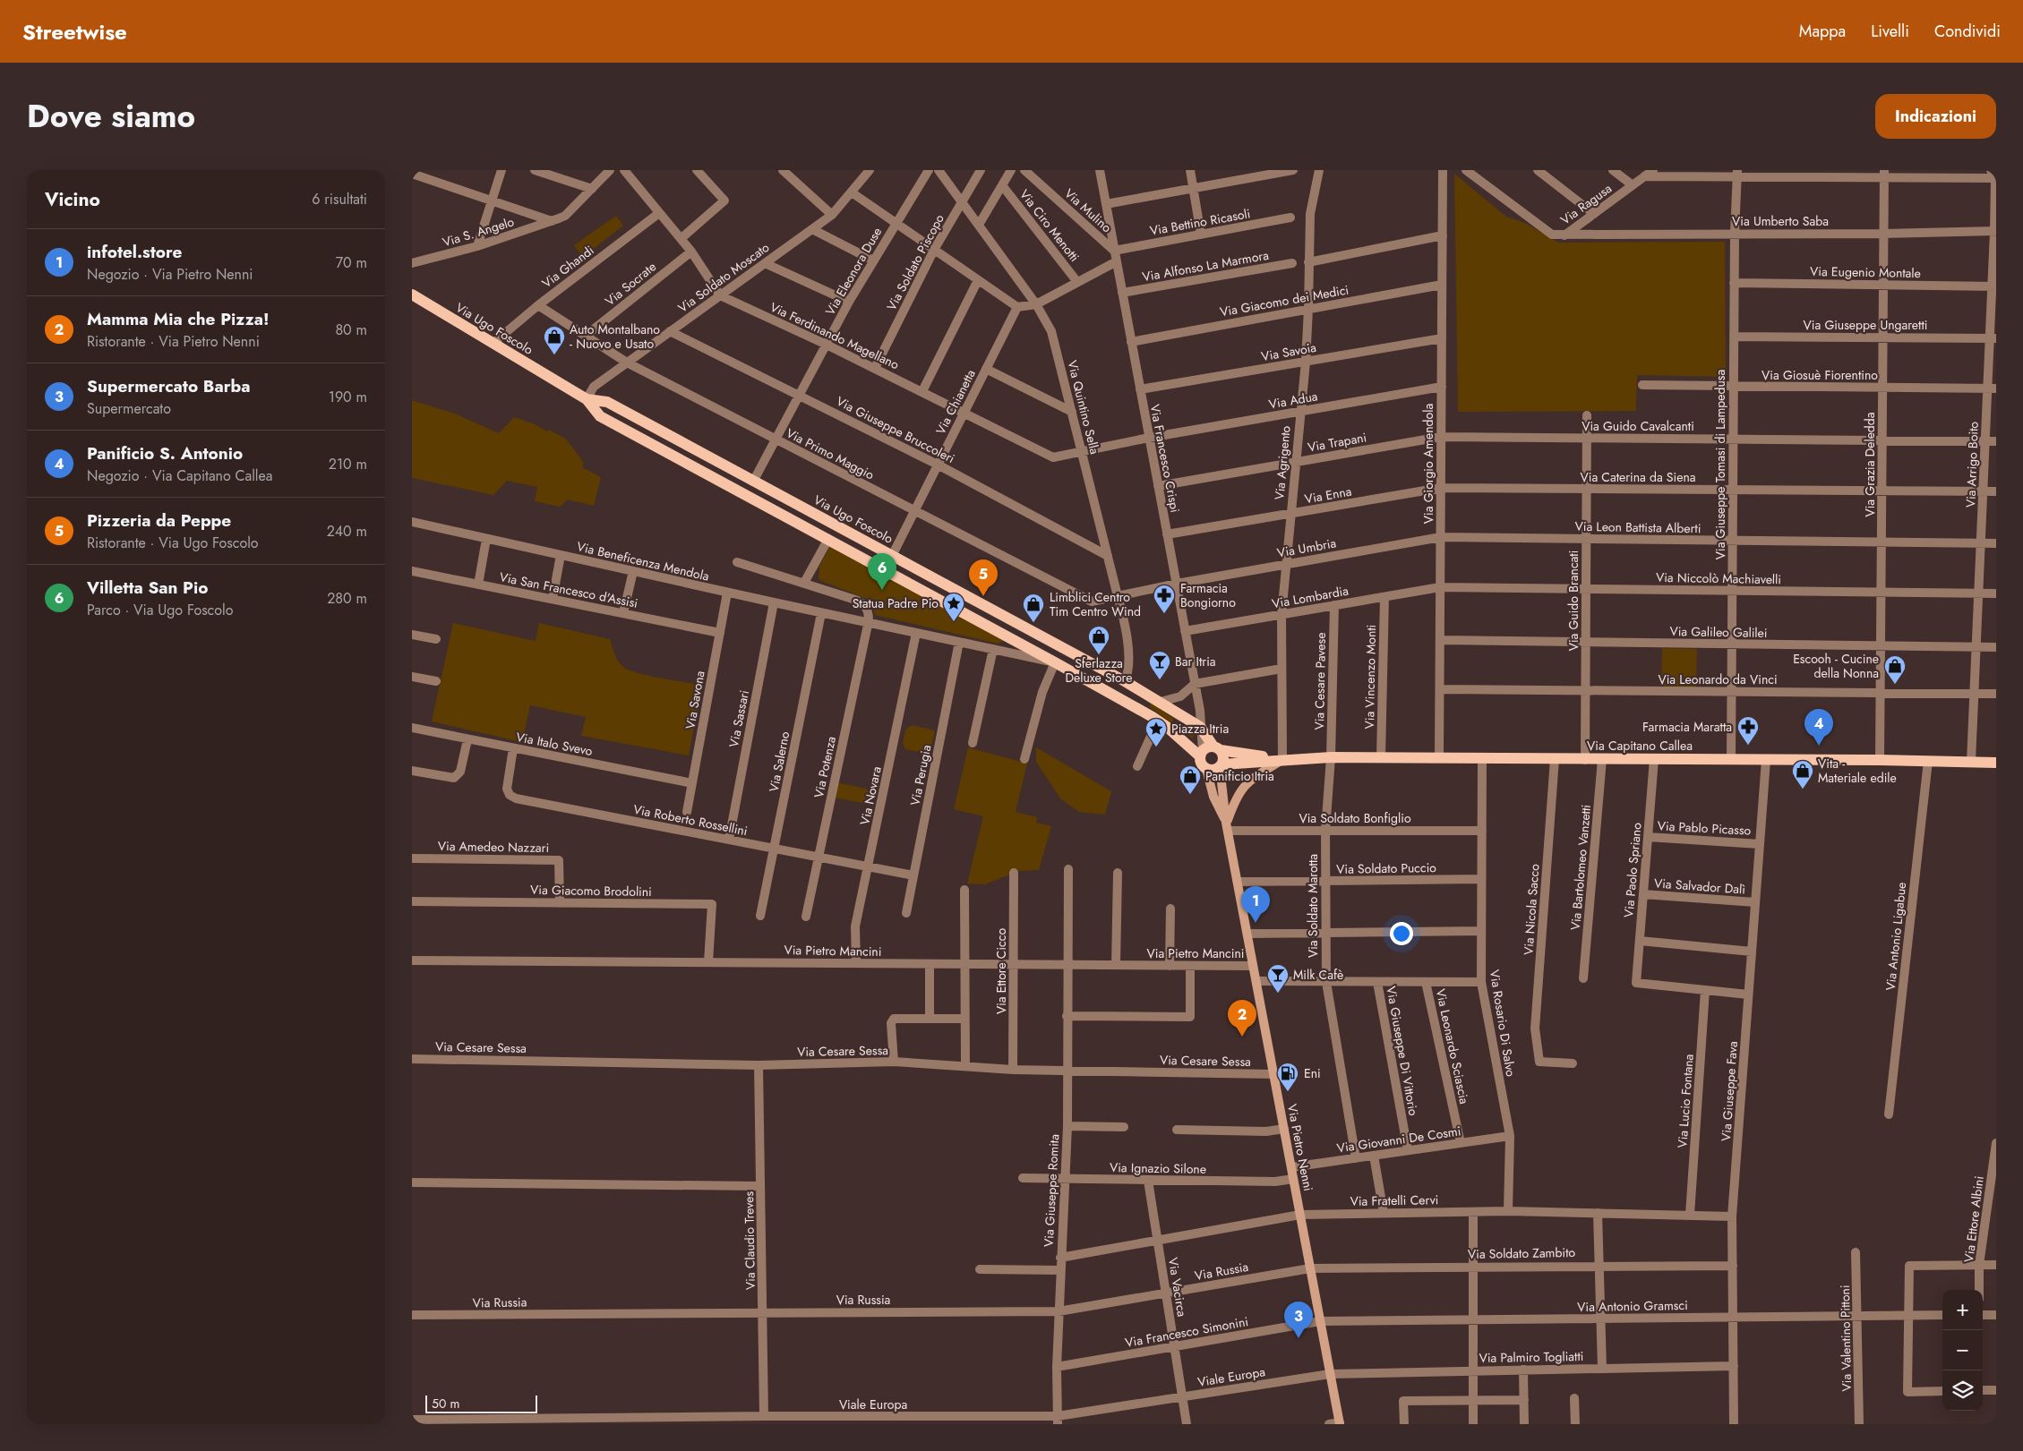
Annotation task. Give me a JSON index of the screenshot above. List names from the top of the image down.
{
  "streets": {
    "main road": ["Via Ugo Foscolo", "Via Capitano Callea", "Via Pietro Nenni"],
    "street": [
      "Via Ragusa",
      "Via Mulino",
      "Via Umberto Saba",
      "Via Bettino Ricasoli",
      "Via Ciro Menotti",
      "Via S. Angelo",
      "Via Soldato Piscopo",
      "Via Alfonso La Marmora",
      "Via Ghandi",
      "Via Eleonora Duse",
      "Via Eugenio Montale",
      "Via Soldato Moscato",
      "Via Socrate",
      "Via Giacomo dei Medici",
      "Via Giuseppe Ungaretti",
      "Via Ferdinando Magellano",
      "Via Savoia",
      "Via Giosuè Fiorentino",
      "Via Adua",
      "Via Chianetta",
      "Via Quintino Sella",
      "Via Guido Cavalcanti",
      "Via Giuseppe Bruccoleri",
      "Via Trapani",
      "Via Primo Maggio",
      "Via Francesco Crispi",
      "Via Agrigento",
      "Via Giorgio Amendola",
      "Via Giuseppe Tomasi di Lampedusa",
      "Via Grazia Deledda",
      "Via Arrigo Boito",
      "Via Caterina da Siena",
      "Via Enna",
      "Via Leon Battista Alberti",
      "Via Umbria",
      "Via Beneficenza Mendola",
      "Via Niccolò Machiavelli",
      "Via San Francesco d'Assisi",
      "Via Lombardia",
      "Via Guido Brancati",
      "Via Galileo Galilei",
      "Via Vincenzo Monti",
      "Via Leonardo da Vinci",
      "Via Cesare Pavese",
      "Via Savona",
      "Via Sassari",
      "Via Italo Svevo",
      "Via Salerno",
      "Via Potenza",
      "Via Perugia",
      "Via Novara",
      "Via Soldato Bonfiglio",
      "Via Roberto Rossellini",
      "Via Pablo Picasso",
      "Via Amedeo Nazzari",
      "Via Bartolomeo Vanzetti",
      "Via Soldato Puccio",
      "Via Paolo Spriano",
      "Via Salvador Dalì",
      "Via Giacomo Brodolini",
      "Via Soldato Marotta",
      "Via Nicola Sacco",
      "Via Antonio Ligabue",
      "Via Pietro Mancini",
      "Via Ettore Cicco",
      "Via Rosario Di Salvo",
      "Via Leonardo Sciascia",
      "Via Cesare Sessa",
      "Via Giuseppe Di Vittorio",
      "Via Giuseppe Fava",
      "Via Lucio Fontana",
      "Via Giovanni De Cosmi",
      "Via Ignazio Silone",
      "Via Giuseppe Romita",
      "Via Fratelli Cervi",
      "Via Ettore Albini",
      "Via Claudio Treves",
      "Via Soldato Zambito",
      "Via Russia",
      "Via Vacirca",
      "Via Antonio Gramsci",
      "Via Francesco Simonini",
      "Via Valentino Pittoni",
      "Via Palmiro Togliatti",
      "Viale Europa"
    ]
  },
  "crossings": [
    ["Via Ragusa", "Via Umberto Saba"],
    ["Via Mulino", "Via Bettino Ricasoli"],
    ["Via Mulino", "Via Francesco Crispi"],
    ["Via Umberto Saba", "Via Giuseppe Tomasi di Lampedusa"],
    ["Via Umberto Saba", "Via Grazia Deledda"],
    ["Via Umberto Saba", "Via Arrigo Boito"],
    ["Via Bettino Ricasoli", "Via Francesco Crispi"],
    ["Via Soldato Piscopo", "Via Ferdinando Magellano"],
    ["Via Soldato Piscopo", "Via Quintino Sella"],
    ["Via Alfonso La Marmora", "Via Francesco Crispi"],
    ["Via Ghandi", "Via Ugo Foscolo"],
    ["Via Ghandi", "Via Primo Maggio"],
    ["Via Eleonora Duse", "Via Ugo Foscolo"],
    ["Via Eleonora Duse", "Via Ferdinando Magellano"],
    ["Via Eleonora Duse", "Via Giuseppe Bruccoleri"],
    ["Via Eleonora Duse", "Via Primo Maggio"],
    ["Via Eugenio Montale", "Via Giuseppe Tomasi di Lampedusa"],
    ["Via Eugenio Montale", "Via Grazia Deledda"],
    ["Via Eugenio Montale", "Via Arrigo Boito"],
    ["Via Soldato Moscato", "Via Ugo Foscolo"],
    ["Via Soldato Moscato", "Via Ferdinando Magellano"],
    ["Via Soldato Moscato", "Via Giuseppe Bruccoleri"],
    ["Via Soldato Moscato", "Via Primo Maggio"],
    ["Via Socrate", "Via Primo Maggio"],
    ["Via Giacomo dei Medici", "Via Francesco Crispi"],
    ["Via Giacomo dei Medici", "Via Agrigento"],
    ["Via Giacomo dei Medici", "Via Giorgio Amendola"],
    ["Via Giuseppe Ungaretti", "Via Giuseppe Tomasi di Lampedusa"],
    ["Via Giuseppe Ungaretti", "Via Grazia Deledda"],
    ["Via Giuseppe Ungaretti", "Via Arrigo Boito"],
    ["Via Ugo Foscolo", "Via Chianetta"],
    ["Via Ugo Foscolo", "Via Quintino Sella"],
    ["Via Ugo Foscolo", "Via Francesco Crispi"],
    ["Via Ugo Foscolo", "Via Beneficenza Mendola"],
    ["Via Ugo Foscolo", "Via Capitano Callea"],
    ["Via Ugo Foscolo", "Via Pietro Nenni"],
    ["Via Ferdinando Magellano", "Via Adua"],
    ["Via Ferdinando Magellano", "Via Chianetta"],
    ["Via Ferdinando Magellano", "Via Quintino Sella"],
    ["Via Savoia", "Via Francesco Crispi"],
    ["Via Savoia", "Via Agrigento"],
    ["Via Savoia", "Via Giorgio Amendola"],
    ["Via Giosuè Fiorentino", "Via Giuseppe Tomasi di Lampedusa"],
    ["Via Giosuè Fiorentino", "Via Grazia Deledda"],
    ["Via Giosuè Fiorentino", "Via Arrigo Boito"],
    ["Via Adua", "Via Quintino Sella"],
    ["Via Adua", "Via Francesco Crispi"],
    ["Via Adua", "Via Agrigento"],
    ["Via Adua", "Via Giorgio Amendola"],
    ["Via Chianetta", "Via Giuseppe Bruccoleri"],
    ["Via Chianetta", "Via Primo Maggio"],
    ["Via Quintino Sella", "Via Giuseppe Bruccoleri"],
    ["Via Quintino Sella", "Via Primo Maggio"],
    ["Via Quintino Sella", "Via Umbria"],
    ["Via Guido Cavalcanti", "Via Trapani"],
    ["Via Guido Cavalcanti", "Via Giorgio Amendola"],
    ["Via Guido Cavalcanti", "Via Giuseppe Tomasi di Lampedusa"],
    ["Via Guido Cavalcanti", "Via Grazia Deledda"],
    ["Via Guido Cavalcanti", "Via Arrigo Boito"],
    ["Via Guido Cavalcanti", "Via Guido Brancati"],
    ["Via Trapani", "Via Francesco Crispi"],
    ["Via Trapani", "Via Agrigento"],
    ["Via Trapani", "Via Giorgio Amendola"],
    ["Via Primo Maggio", "Via Umbria"],
    ["Via Francesco Crispi", "Via Enna"],
    ["Via Francesco Crispi", "Via Umbria"],
    ["Via Francesco Crispi", "Via Lombardia"],
    ["Via Francesco Crispi", "Via Capitano Callea"],
    ["Via Francesco Crispi", "Via Pietro Nenni"],
    ["Via Agrigento", "Via Enna"],
    ["Via Agrigento", "Via Umbria"],
    ["Via Agrigento", "Via Lombardia"],
    ["Via Agrigento", "Via Capitano Callea"],
    ["Via Giorgio Amendola", "Via Caterina da Siena"],
    ["Via Giorgio Amendola", "Via Enna"],
    ["Via Giorgio Amendola", "Via Leon Battista Alberti"],
    ["Via Giorgio Amendola", "Via Umbria"],
    ["Via Giorgio Amendola", "Via Niccolò Machiavelli"],
    ["Via Giorgio Amendola", "Via Lombardia"],
    ["Via Giorgio Amendola", "Via Galileo Galilei"],
    ["Via Giorgio Amendola", "Via Leonardo da Vinci"],
    ["Via Giorgio Amendola", "Via Capitano Callea"],
    ["Via Giuseppe Tomasi di Lampedusa", "Via Caterina da Siena"],
    ["Via Giuseppe Tomasi di Lampedusa", "Via Leon Battista Alberti"],
    ["Via Giuseppe Tomasi di Lampedusa", "Via Niccolò Machiavelli"],
    ["Via Giuseppe Tomasi di Lampedusa", "Via Galileo Galilei"],
    ["Via Giuseppe Tomasi di Lampedusa", "Via Leonardo da Vinci"],
    ["Via Giuseppe Tomasi di Lampedusa", "Via Capitano Callea"],
    ["Via Grazia Deledda", "Via Caterina da Siena"],
    ["Via Grazia Deledda", "Via Leon Battista Alberti"],
    ["Via Grazia Deledda", "Via Niccolò Machiavelli"],
    ["Via Grazia Deledda", "Via Galileo Galilei"],
    ["Via Grazia Deledda", "Via Leonardo da Vinci"],
    ["Via Grazia Deledda", "Via Capitano Callea"],
    ["Via Arrigo Boito", "Via Caterina da Siena"],
    ["Via Arrigo Boito", "Via Leon Battista Alberti"],
    ["Via Arrigo Boito", "Via Niccolò Machiavelli"],
    ["Via Arrigo Boito", "Via Galileo Galilei"],
    ["Via Arrigo Boito", "Via Leonardo da Vinci"],
    ["Via Arrigo Boito", "Via Capitano Callea"],
    ["Via Caterina da Siena", "Via Enna"],
    ["Via Caterina da Siena", "Via Guido Brancati"],
    ["Via Leon Battista Alberti", "Via Umbria"],
    ["Via Leon Battista Alberti", "Via Guido Brancati"],
    ["Via Beneficenza Mendola", "Via Savona"],
    ["Via Beneficenza Mendola", "Via Sassari"],
    ["Via Beneficenza Mendola", "Via Salerno"],
    ["Via Beneficenza Mendola", "Via Potenza"],
    ["Via Beneficenza Mendola", "Via Perugia"],
    ["Via Beneficenza Mendola", "Via Novara"],
    ["Via Niccolò Machiavelli", "Via Lombardia"],
    ["Via Niccolò Machiavelli", "Via Guido Brancati"],
    ["Via San Francesco d'Assisi", "Via Savona"],
    ["Via Lombardia", "Via Vincenzo Monti"],
    ["Via Lombardia", "Via Cesare Pavese"],
    ["Via Guido Brancati", "Via Galileo Galilei"],
    ["Via Guido Brancati", "Via Leonardo da Vinci"],
    ["Via Guido Brancati", "Via Capitano Callea"],
    ["Via Vincenzo Monti", "Via Capitano Callea"],
    ["Via Cesare Pavese", "Via Capitano Callea"],
    ["Via Cesare Pavese", "Via Soldato Marotta"],
    ["Via Savona", "Via Italo Svevo"],
    ["Via Sassari", "Via Roberto Rossellini"],
    ["Via Italo Svevo", "Via Roberto Rossellini"],
    ["Via Capitano Callea", "Via Bartolomeo Vanzetti"],
    ["Via Capitano Callea", "Via Paolo Spriano"],
    ["Via Capitano Callea", "Via Soldato Marotta"],
    ["Via Capitano Callea", "Via Nicola Sacco"],
    ["Via Capitano Callea", "Via Antonio Ligabue"],
    ["Via Capitano Callea", "Via Rosario Di Salvo"],
    ["Via Capitano Callea", "Via Giuseppe Fava"],
    ["Via Capitano Callea", "Via Pietro Nenni"],
    ["Via Salerno", "Via Roberto Rossellini"],
    ["Via Potenza", "Via Roberto Rossellini"],
    ["Via Perugia", "Via Roberto Rossellini"],
    ["Via Novara", "Via Roberto Rossellini"],
    ["Via Novara", "Via Pietro Mancini"],
    ["Via Soldato Bonfiglio", "Via Soldato Marotta"],
    ["Via Soldato Bonfiglio", "Via Rosario Di Salvo"],
    ["Via Soldato Bonfiglio", "Via Pietro Nenni"],
    ["Via Pablo Picasso", "Via Paolo Spriano"],
    ["Via Pablo Picasso", "Via Giuseppe Fava"],
    ["Via Amedeo Nazzari", "Via Giacomo Brodolini"],
    ["Via Soldato Puccio", "Via Soldato Marotta"],
    ["Via Soldato Puccio", "Via Rosario Di Salvo"],
    ["Via Soldato Puccio", "Via Pietro Nenni"],
    ["Via Paolo Spriano", "Via Salvador Dalì"],
    ["Via Paolo Spriano", "Via Lucio Fontana"],
    ["Via Salvador Dalì", "Via Giuseppe Fava"],
    ["Via Giacomo Brodolini", "Via Pietro Mancini"],
    ["Via Soldato Marotta", "Via Giovanni De Cosmi"],
    ["Via Pietro Mancini", "Via Ettore Cicco"],
    ["Via Pietro Mancini", "Via Pietro Nenni"],
    ["Via Pietro Mancini", "Via Giuseppe Romita"],
    ["Via Ettore Cicco", "Via Cesare Sessa"],
    ["Via Rosario Di Salvo", "Via Giovanni De Cosmi"],
    ["Via Rosario Di Salvo", "Via Fratelli Cervi"],
    ["Via Leonardo Sciascia", "Via Giovanni De Cosmi"],
    ["Via Cesare Sessa", "Via Pietro Nenni"],
    ["Via Cesare Sessa", "Via Giuseppe Romita"],
    ["Via Cesare Sessa", "Via Claudio Treves"],
    ["Via Giuseppe Di Vittorio", "Via Giovanni De Cosmi"],
    ["Via Giuseppe Fava", "Via Fratelli Cervi"],
    ["Via Giuseppe Fava", "Via Soldato Zambito"],
    ["Via Giuseppe Fava", "Via Antonio Gramsci"],
    ["Via Giuseppe Fava", "Via Palmiro Togliatti"],
    ["Via Lucio Fontana", "Via Fratelli Cervi"],
    ["Via Giovanni De Cosmi", "Via Pietro Nenni"],
    ["Via Pietro Nenni", "Via Ignazio Silone"],
    ["Via Pietro Nenni", "Via Fratelli Cervi"],
    ["Via Pietro Nenni", "Via Soldato Zambito"],
    ["Via Pietro Nenni", "Via Russia"],
    ["Via Pietro Nenni", "Via Antonio Gramsci"],
    ["Via Pietro Nenni", "Via Francesco Simonini"],
    ["Via Pietro Nenni", "Via Palmiro Togliatti"],
    ["Via Pietro Nenni", "Viale Europa"],
    ["Via Ignazio Silone", "Via Giuseppe Romita"],
    ["Via Ignazio Silone", "Via Vacirca"],
    ["Via Giuseppe Romita", "Via Fratelli Cervi"],
    ["Via Giuseppe Romita", "Via Russia"],
    ["Via Giuseppe Romita", "Via Francesco Simonini"],
    ["Via Giuseppe Romita", "Viale Europa"],
    ["Via Fratelli Cervi", "Via Vacirca"],
    ["Via Claudio Treves", "Via Russia"],
    ["Via Claudio Treves", "Viale Europa"],
    ["Via Soldato Zambito", "Via Russia"],
    ["Via Russia", "Via Vacirca"],
    ["Via Vacirca", "Via Francesco Simonini"],
    ["Via Vacirca", "Viale Europa"],
    ["Via Antonio Gramsci", "Via Francesco Simonini"],
    ["Via Antonio Gramsci", "Via Valentino Pittoni"],
    ["Via Palmiro Togliatti", "Viale Europa"]
  ],
  "places": {
    "shop": [
      "Auto Montalbano - Nuovo e Usato",
      "Limblici Centro Tim Centro Wind",
      "Sferlazza Deluxe Store",
      "Escooh - Cucine della Nonna",
      "Vita - Materiale edile",
      "Panificio Itria"
    ],
    "pharmacy": ["Farmacia Bongiorno", "Farmacia Maratta"],
    "place": ["Statua Padre Pio", "Piazza Itria"],
    "bar": ["Bar Itria", "Milk Cafè"],
    "fuel station": ["Eni"]
  },
  "scale_bar": "50 m",
  "page": {
    "header": "Streetwise",
    "nav": ["Mappa", "Livelli", "Condividi"],
    "title": "Dove siamo",
    "buttons": "Indicazioni",
    "heading": ["Vicino", "6 risultati"],
    "list": [
      {
        "mark": "1",
        "name": "infotel.store",
        "note": "Negozio · Via Pietro Nenni",
        "value": "70 m"
      },
      {
        "mark": "2",
        "name": "Mamma Mia che Pizza!",
        "note": "Ristorante · Via Pietro Nenni",
        "value": "80 m"
      },
      {
        "mark": "3",
        "name": "Supermercato Barba",
        "note": "Supermercato",
        "value": "190 m"
      },
      {
        "mark": "4",
        "name": "Panificio S. Antonio",
        "note": "Negozio · Via Capitano Callea",
        "value": "210 m"
      },
      {
        "mark": "5",
        "name": "Pizzeria da Peppe",
        "note": "Ristorante · Via Ugo Foscolo",
        "value": "240 m"
      },
      {
        "mark": "6",
        "name": "Villetta San Pio",
        "note": "Parco · Via Ugo Foscolo",
        "value": "280 m"
      }
    ],
    "pins": [
      "6",
      "5",
      "4",
      "1",
      "2",
      "3"
    ],
    "map_buttons": ["+", "−"],
    "scale": "50 m"
  }
}
